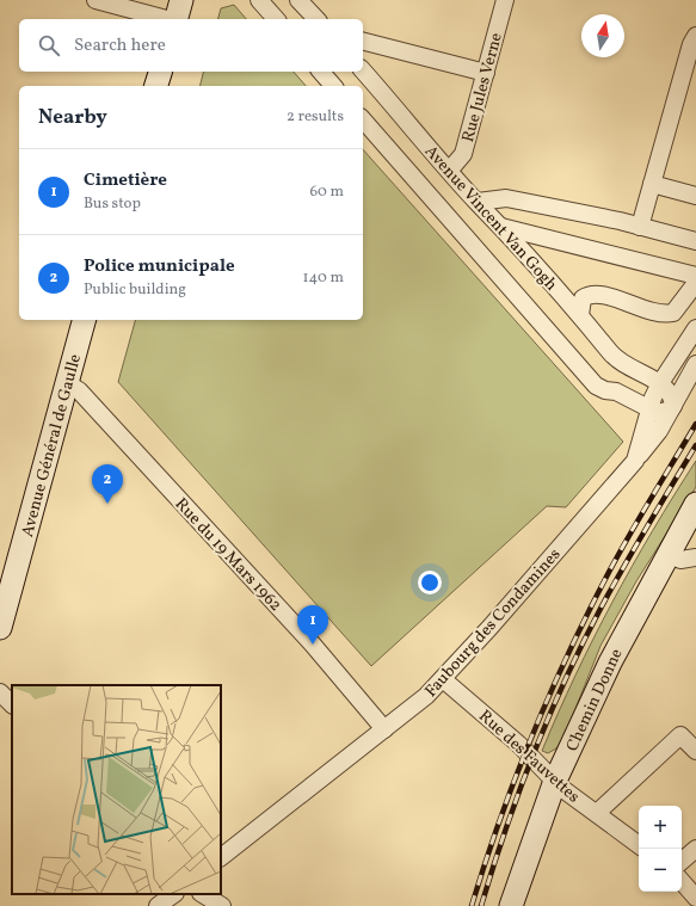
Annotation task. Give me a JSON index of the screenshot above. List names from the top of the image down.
{
  "streets": {
    "street": [
      "Rue Jules Verne",
      "Avenue Vincent Van Gogh",
      "Avenue Général de Gaulle",
      "Rue du 19 Mars 1962",
      "Faubourg des Condamines",
      "Chemin Donne",
      "Rue des Fauvettes"
    ]
  },
  "crossings": [
    ["Rue Jules Verne", "Avenue Vincent Van Gogh"],
    ["Avenue Vincent Van Gogh", "Faubourg des Condamines"],
    ["Avenue Général de Gaulle", "Rue du 19 Mars 1962"],
    ["Rue du 19 Mars 1962", "Faubourg des Condamines"],
    ["Faubourg des Condamines", "Rue des Fauvettes"],
    ["Chemin Donne", "Rue des Fauvettes"]
  ],
  "north": "top",
  "page": {
    "search": "Search here",
    "heading": ["Nearby", "2 results"],
    "list": [
      {
        "mark": "1",
        "name": "Cimetière",
        "note": "Bus stop",
        "value": "60 m"
      },
      {
        "mark": "2",
        "name": "Police municipale",
        "note": "Public building",
        "value": "140 m"
      }
    ],
    "pins": ["2", "1"],
    "map_buttons": ["+", "−"]
  }
}
